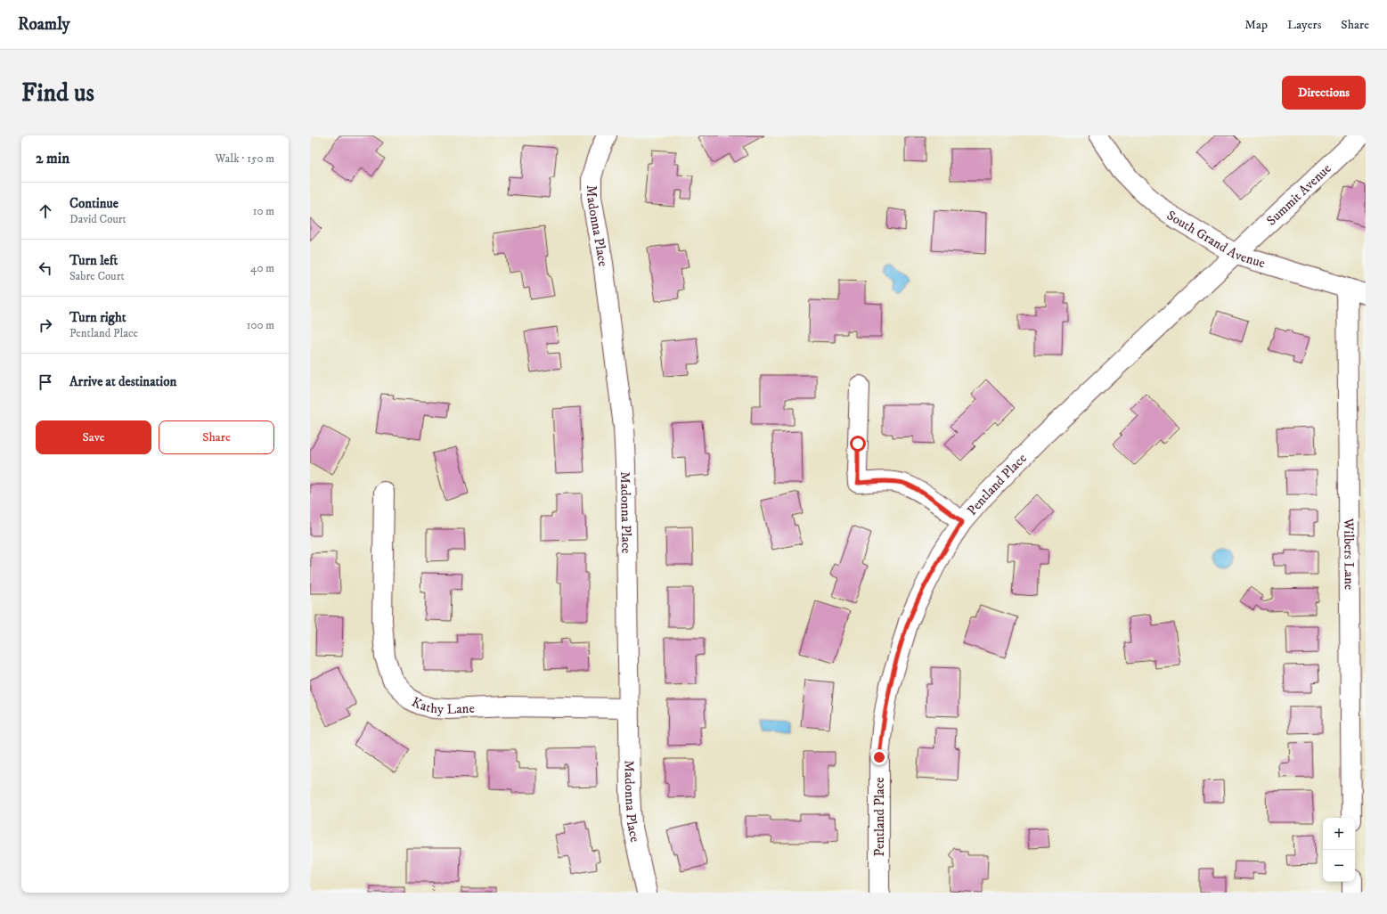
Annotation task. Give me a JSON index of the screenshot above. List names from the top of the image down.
{
  "streets": {
    "street": [
      "Summit Avenue",
      "Madonna Place",
      "South Grand Avenue",
      "Pentland Place",
      "Wilbers Lane",
      "Kathy Lane"
    ]
  },
  "crossings": [
    ["Summit Avenue", "South Grand Avenue"],
    ["Summit Avenue", "Pentland Place"],
    ["Madonna Place", "Kathy Lane"],
    ["South Grand Avenue", "Pentland Place"],
    ["South Grand Avenue", "Wilbers Lane"]
  ],
  "page": {
    "header": "Roamly",
    "nav": ["Map", "Layers", "Share"],
    "buttons": [
      "Directions",
      ["Save", "Share"]
    ],
    "title": "Find us",
    "heading": ["2 min", "Walk · 150 m"],
    "list": [
      ["Continue", "David Court", "10 m"],
      ["Turn left", "Sabre Court", "40 m"],
      ["Turn right", "Pentland Place", "100 m"],
      "Arrive at destination"
    ],
    "map_buttons": ["+", "−"]
  }
}
